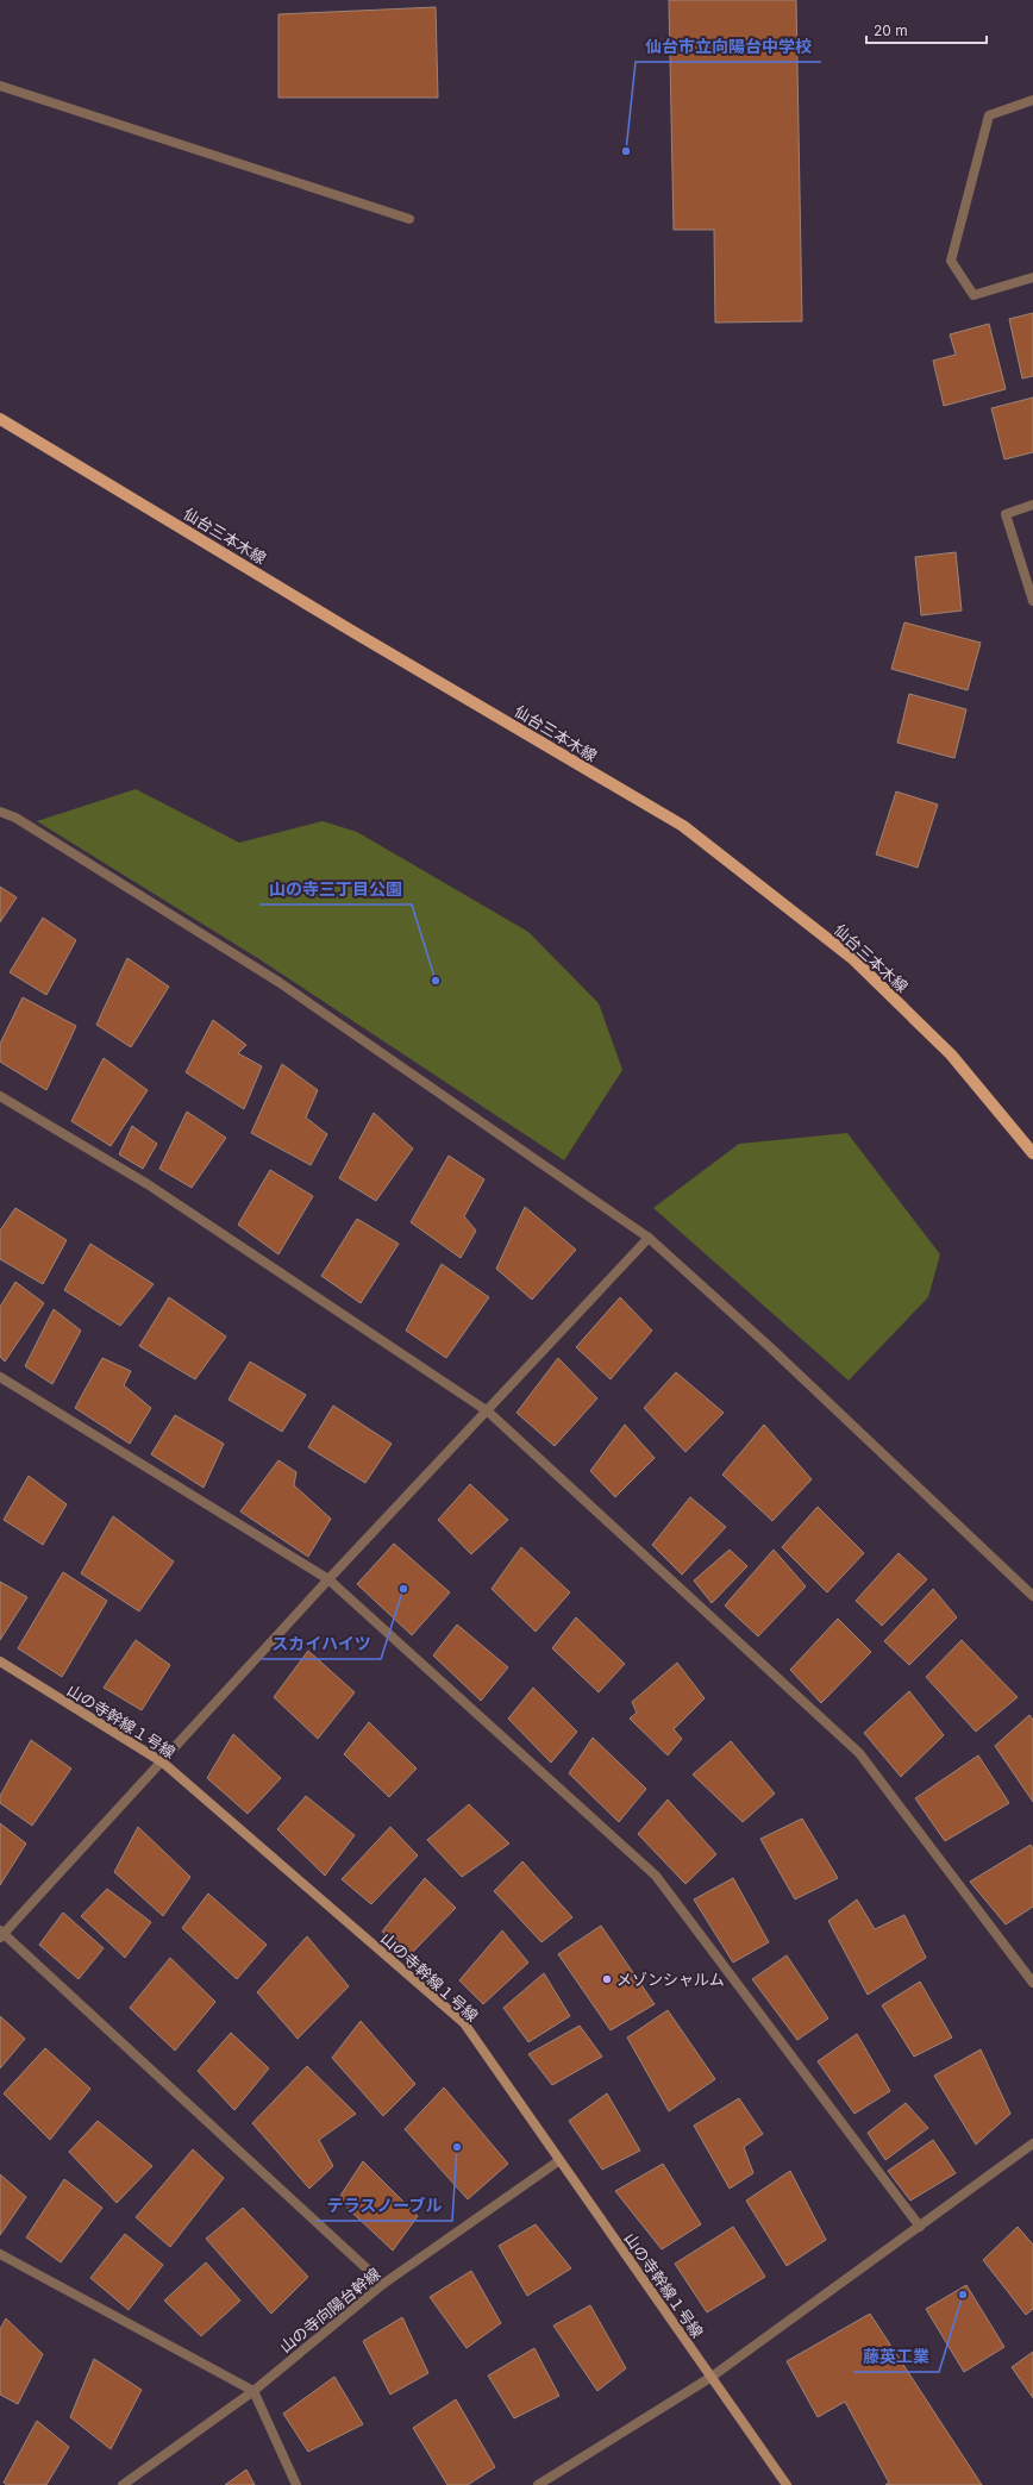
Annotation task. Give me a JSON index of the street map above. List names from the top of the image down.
{
  "streets": {
    "main road": ["仙台三本木線"],
    "street": ["山の寺幹線１号線", "山の寺向陽台幹線"]
  },
  "crossings": [
    ["山の寺幹線１号線", "山の寺向陽台幹線"]
  ],
  "places": [
    "仙台市立向陽台中学校",
    "山の寺三丁目公園",
    "スカイハイツ",
    "メゾンシャルム",
    "テラスノーブル",
    "藤英工業"
  ],
  "scale_bar": "20 m"
}
